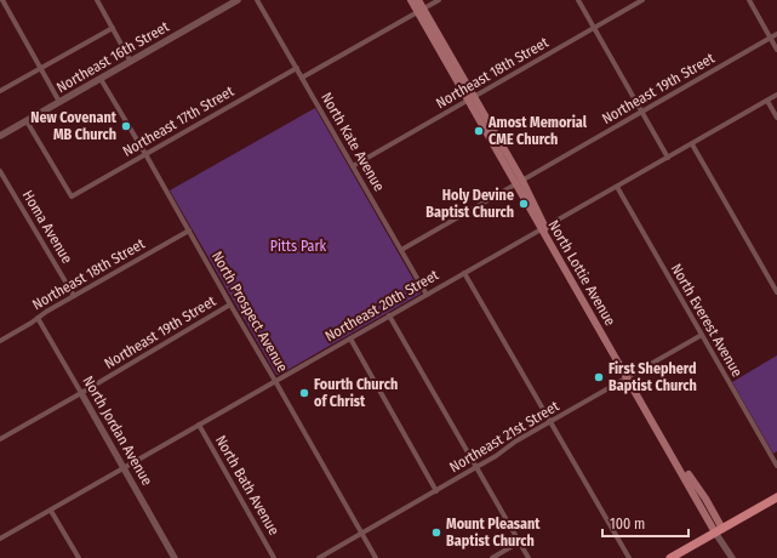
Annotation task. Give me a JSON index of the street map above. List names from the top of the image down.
{
  "streets": {
    "main road": ["North Lottie Avenue"],
    "street": [
      "Northeast 16th Street",
      "Northeast 18th Street",
      "Northeast 19th Street",
      "Northeast 17th Street",
      "North Kate Avenue",
      "Homa Avenue",
      "Northeast 20th Street",
      "North Prospect Avenue",
      "North Everest Avenue",
      "North Jordan Avenue",
      "Northeast 21st Street",
      "North Bath Avenue"
    ]
  },
  "crossings": [
    ["Northeast 16th Street", "Northeast 17th Street"],
    ["Northeast 16th Street", "North Prospect Avenue"],
    ["Northeast 18th Street", "North Kate Avenue"],
    ["Northeast 18th Street", "Homa Avenue"],
    ["Northeast 18th Street", "North Lottie Avenue"],
    ["Northeast 18th Street", "North Prospect Avenue"],
    ["Northeast 18th Street", "North Jordan Avenue"],
    ["Northeast 19th Street", "North Kate Avenue"],
    ["Northeast 19th Street", "North Lottie Avenue"],
    ["Northeast 19th Street", "North Prospect Avenue"],
    ["Northeast 19th Street", "North Jordan Avenue"],
    ["Northeast 17th Street", "North Kate Avenue"],
    ["Northeast 17th Street", "North Prospect Avenue"],
    ["North Kate Avenue", "Northeast 20th Street"],
    ["North Lottie Avenue", "Northeast 20th Street"],
    ["North Lottie Avenue", "Northeast 21st Street"],
    ["Northeast 20th Street", "North Prospect Avenue"],
    ["Northeast 20th Street", "North Everest Avenue"],
    ["Northeast 20th Street", "North Jordan Avenue"],
    ["Northeast 20th Street", "North Bath Avenue"],
    ["North Prospect Avenue", "Northeast 21st Street"],
    ["North Everest Avenue", "Northeast 21st Street"]
  ],
  "parks": ["Pitts Park"],
  "places": [
    "New Covenant MB Church",
    "Amost Memorial CME Church",
    "Holy Devine Baptist Church",
    "First Shepherd Baptist Church",
    "Fourth Church of Christ",
    "Mount Pleasant Baptist Church"
  ],
  "scale_bar": "100 m"
}
